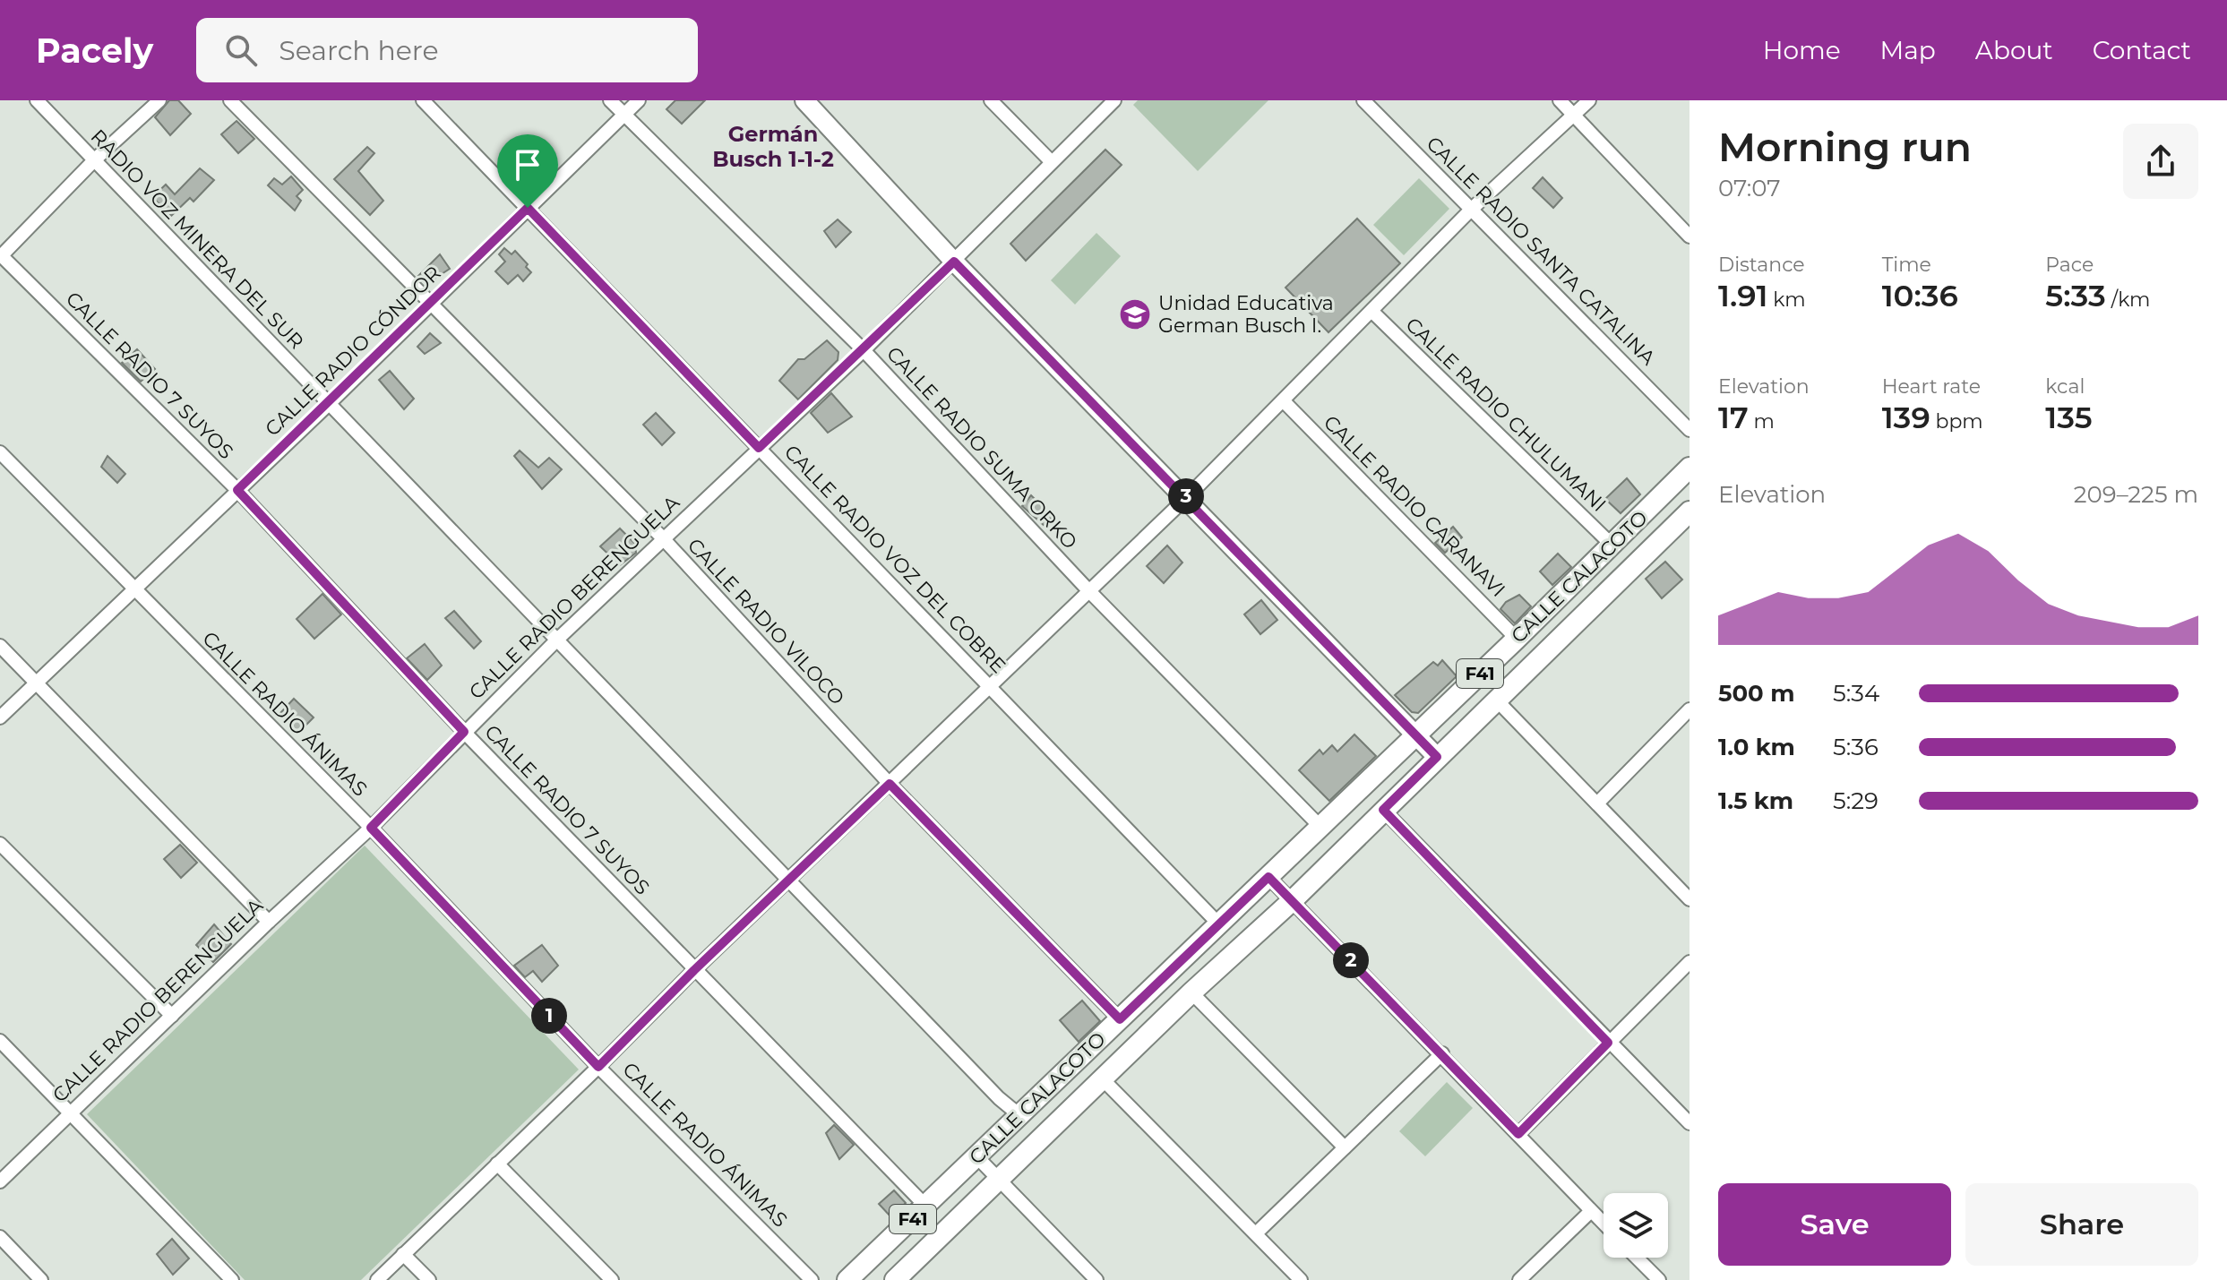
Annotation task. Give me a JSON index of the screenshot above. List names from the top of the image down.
{
  "streets": {
    "main road": ["CALLE CALACOTO", "F41"],
    "street": [
      "RADIO VOZ MINERA DEL SUR",
      "CALLE RADIO SANTA CATALINA",
      "CALLE RADIO CÓNDOR",
      "CALLE RADIO 7 SUYOS",
      "CALLE RADIO CHULUMANI",
      "CALLE RADIO SUMA ORKO",
      "CALLE RADIO CARANAVI",
      "CALLE RADIO VOZ DEL COBRE",
      "CALLE RADIO BERENGUELA",
      "CALLE RADIO VILOCO",
      "CALLE RADIO ÁNIMAS"
    ]
  },
  "crossings": [
    ["RADIO VOZ MINERA DEL SUR", "CALLE RADIO CÓNDOR"],
    ["RADIO VOZ MINERA DEL SUR", "CALLE CALACOTO"],
    ["RADIO VOZ MINERA DEL SUR", "CALLE RADIO BERENGUELA"],
    ["CALLE RADIO CÓNDOR", "CALLE RADIO 7 SUYOS"],
    ["CALLE RADIO CÓNDOR", "CALLE RADIO SUMA ORKO"],
    ["CALLE RADIO CÓNDOR", "CALLE RADIO VOZ DEL COBRE"],
    ["CALLE RADIO CÓNDOR", "CALLE RADIO VILOCO"],
    ["CALLE RADIO CÓNDOR", "CALLE RADIO ÁNIMAS"],
    ["CALLE RADIO 7 SUYOS", "CALLE CALACOTO"],
    ["CALLE RADIO 7 SUYOS", "CALLE RADIO BERENGUELA"],
    ["CALLE RADIO CHULUMANI", "CALLE CALACOTO"],
    ["CALLE RADIO SUMA ORKO", "CALLE CALACOTO"],
    ["CALLE RADIO SUMA ORKO", "CALLE RADIO BERENGUELA"],
    ["CALLE RADIO CARANAVI", "CALLE CALACOTO"],
    ["CALLE RADIO VOZ DEL COBRE", "CALLE CALACOTO"],
    ["CALLE RADIO VOZ DEL COBRE", "CALLE RADIO BERENGUELA"],
    ["CALLE CALACOTO", "CALLE RADIO VILOCO"],
    ["CALLE RADIO BERENGUELA", "CALLE RADIO VILOCO"],
    ["CALLE RADIO BERENGUELA", "CALLE RADIO ÁNIMAS"]
  ],
  "districts": ["Germán Busch 1-1-2"],
  "places": {
    "school or university": ["Unidad Educativa German Busch I."]
  },
  "page": {
    "header": "Pacely",
    "search": "Search here",
    "nav": [
      "Home",
      "Map",
      "About",
      "Contact"
    ],
    "heading": ["Morning run", "07:07"],
    "stats": [
      ["Distance", "1.91 km"],
      ["Time", "10:36"],
      ["Pace", "5:33 /km"],
      ["Elevation", "17 m"],
      ["Heart rate", "139 bpm"],
      ["kcal", "135"]
    ],
    "chart": ["Elevation", "209–225 m"],
    "pins": ["3", "2", "1"],
    "list": [
      {
        "name": "500 m",
        "note": "5:34"
      },
      {
        "name": "1.0 km",
        "note": "5:36"
      },
      {
        "name": "1.5 km",
        "note": "5:29"
      }
    ],
    "buttons": ["Save", "Share"]
  }
}
